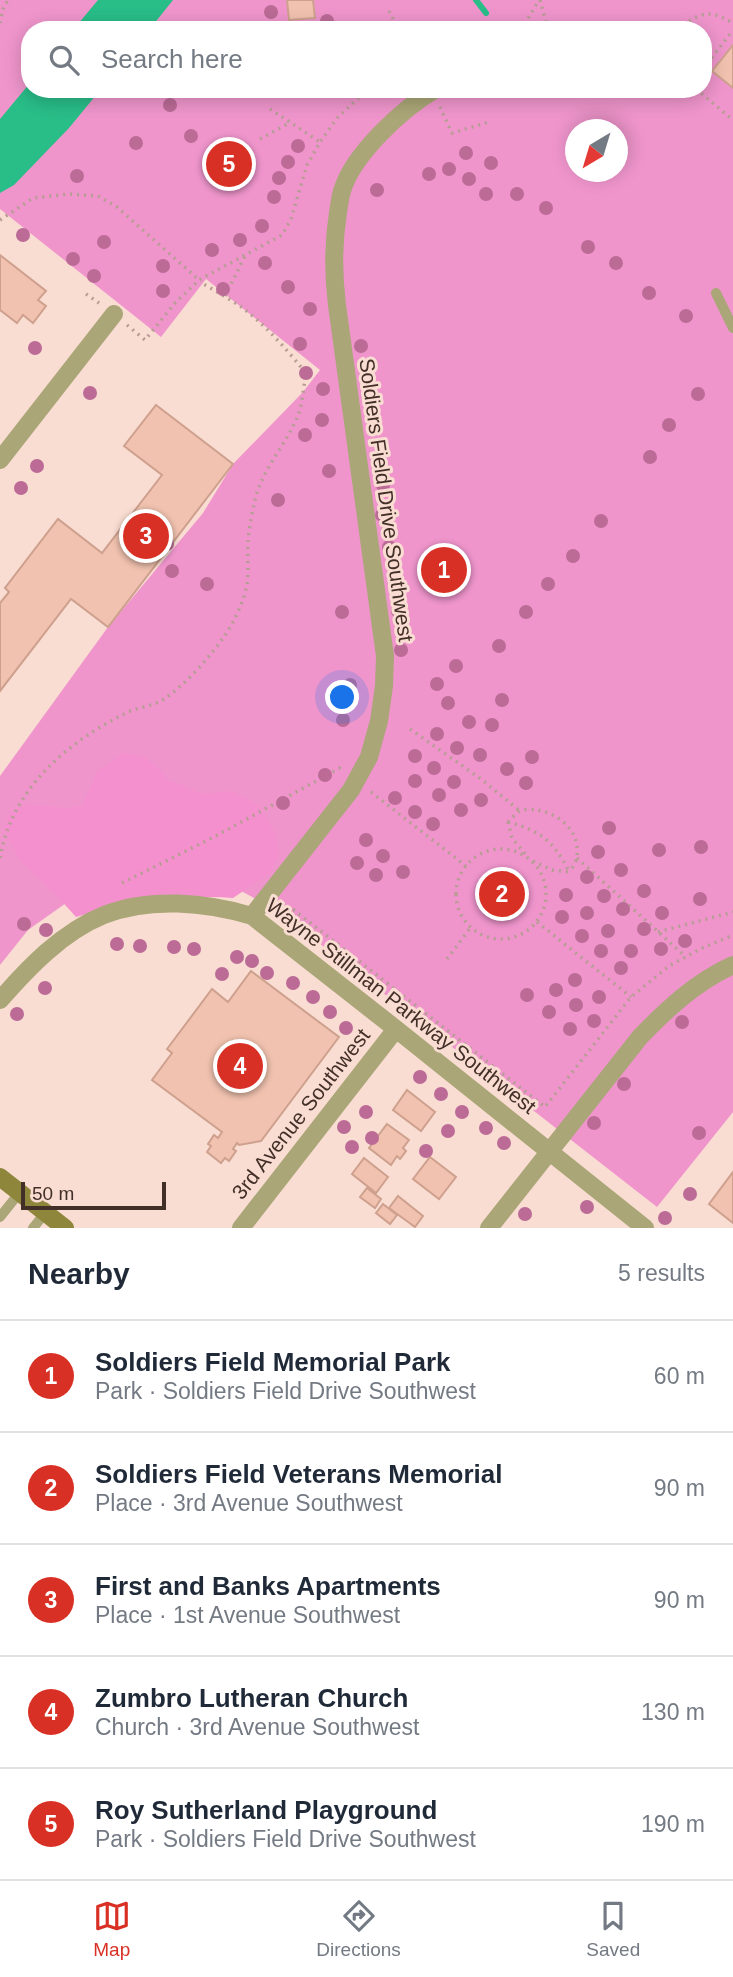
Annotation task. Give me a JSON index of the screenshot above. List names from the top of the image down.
{
  "streets": {
    "street": ["Soldiers Field Drive Southwest", "Wayne Stillman Parkway Southwest", "3rd Avenue Southwest"]
  },
  "crossings": [
    ["Soldiers Field Drive Southwest", "Wayne Stillman Parkway Southwest"],
    ["Wayne Stillman Parkway Southwest", "3rd Avenue Southwest"]
  ],
  "scale_bar": "50 m",
  "north": "bottom left",
  "page": {
    "search": "Search here",
    "pins": [
      "5",
      "3",
      "1",
      "2",
      "4"
    ],
    "scale": "50 m",
    "heading": ["Nearby", "5 results"],
    "list": [
      {
        "mark": "1",
        "name": "Soldiers Field Memorial Park",
        "note": "Park · Soldiers Field Drive Southwest",
        "value": "60 m"
      },
      {
        "mark": "2",
        "name": "Soldiers Field Veterans Memorial",
        "note": "Place · 3rd Avenue Southwest",
        "value": "90 m"
      },
      {
        "mark": "3",
        "name": "First and Banks Apartments",
        "note": "Place · 1st Avenue Southwest",
        "value": "90 m"
      },
      {
        "mark": "4",
        "name": "Zumbro Lutheran Church",
        "note": "Church · 3rd Avenue Southwest",
        "value": "130 m"
      },
      {
        "mark": "5",
        "name": "Roy Sutherland Playground",
        "note": "Park · Soldiers Field Drive Southwest",
        "value": "190 m"
      }
    ],
    "nav": ["Map", "Directions", "Saved"]
  }
}
